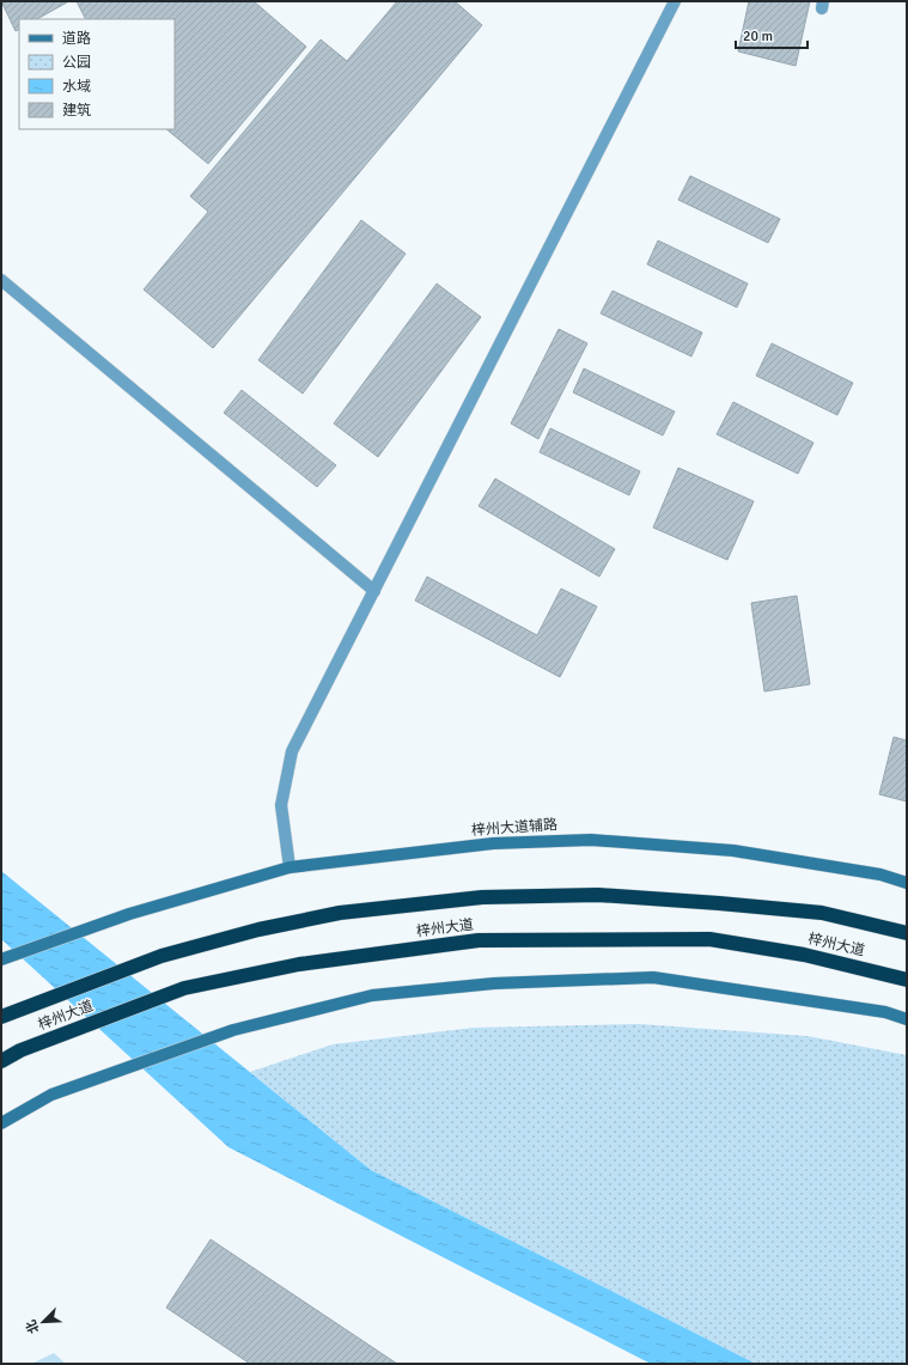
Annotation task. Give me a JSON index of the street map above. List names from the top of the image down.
{
  "streets": {
    "highway": ["梓州大道"],
    "main road": ["梓州大道辅路"]
  },
  "legend": [
    "道路",
    "公园",
    "水域",
    "建筑"
  ],
  "scale_bar": "20 m",
  "north": "bottom left"
}
